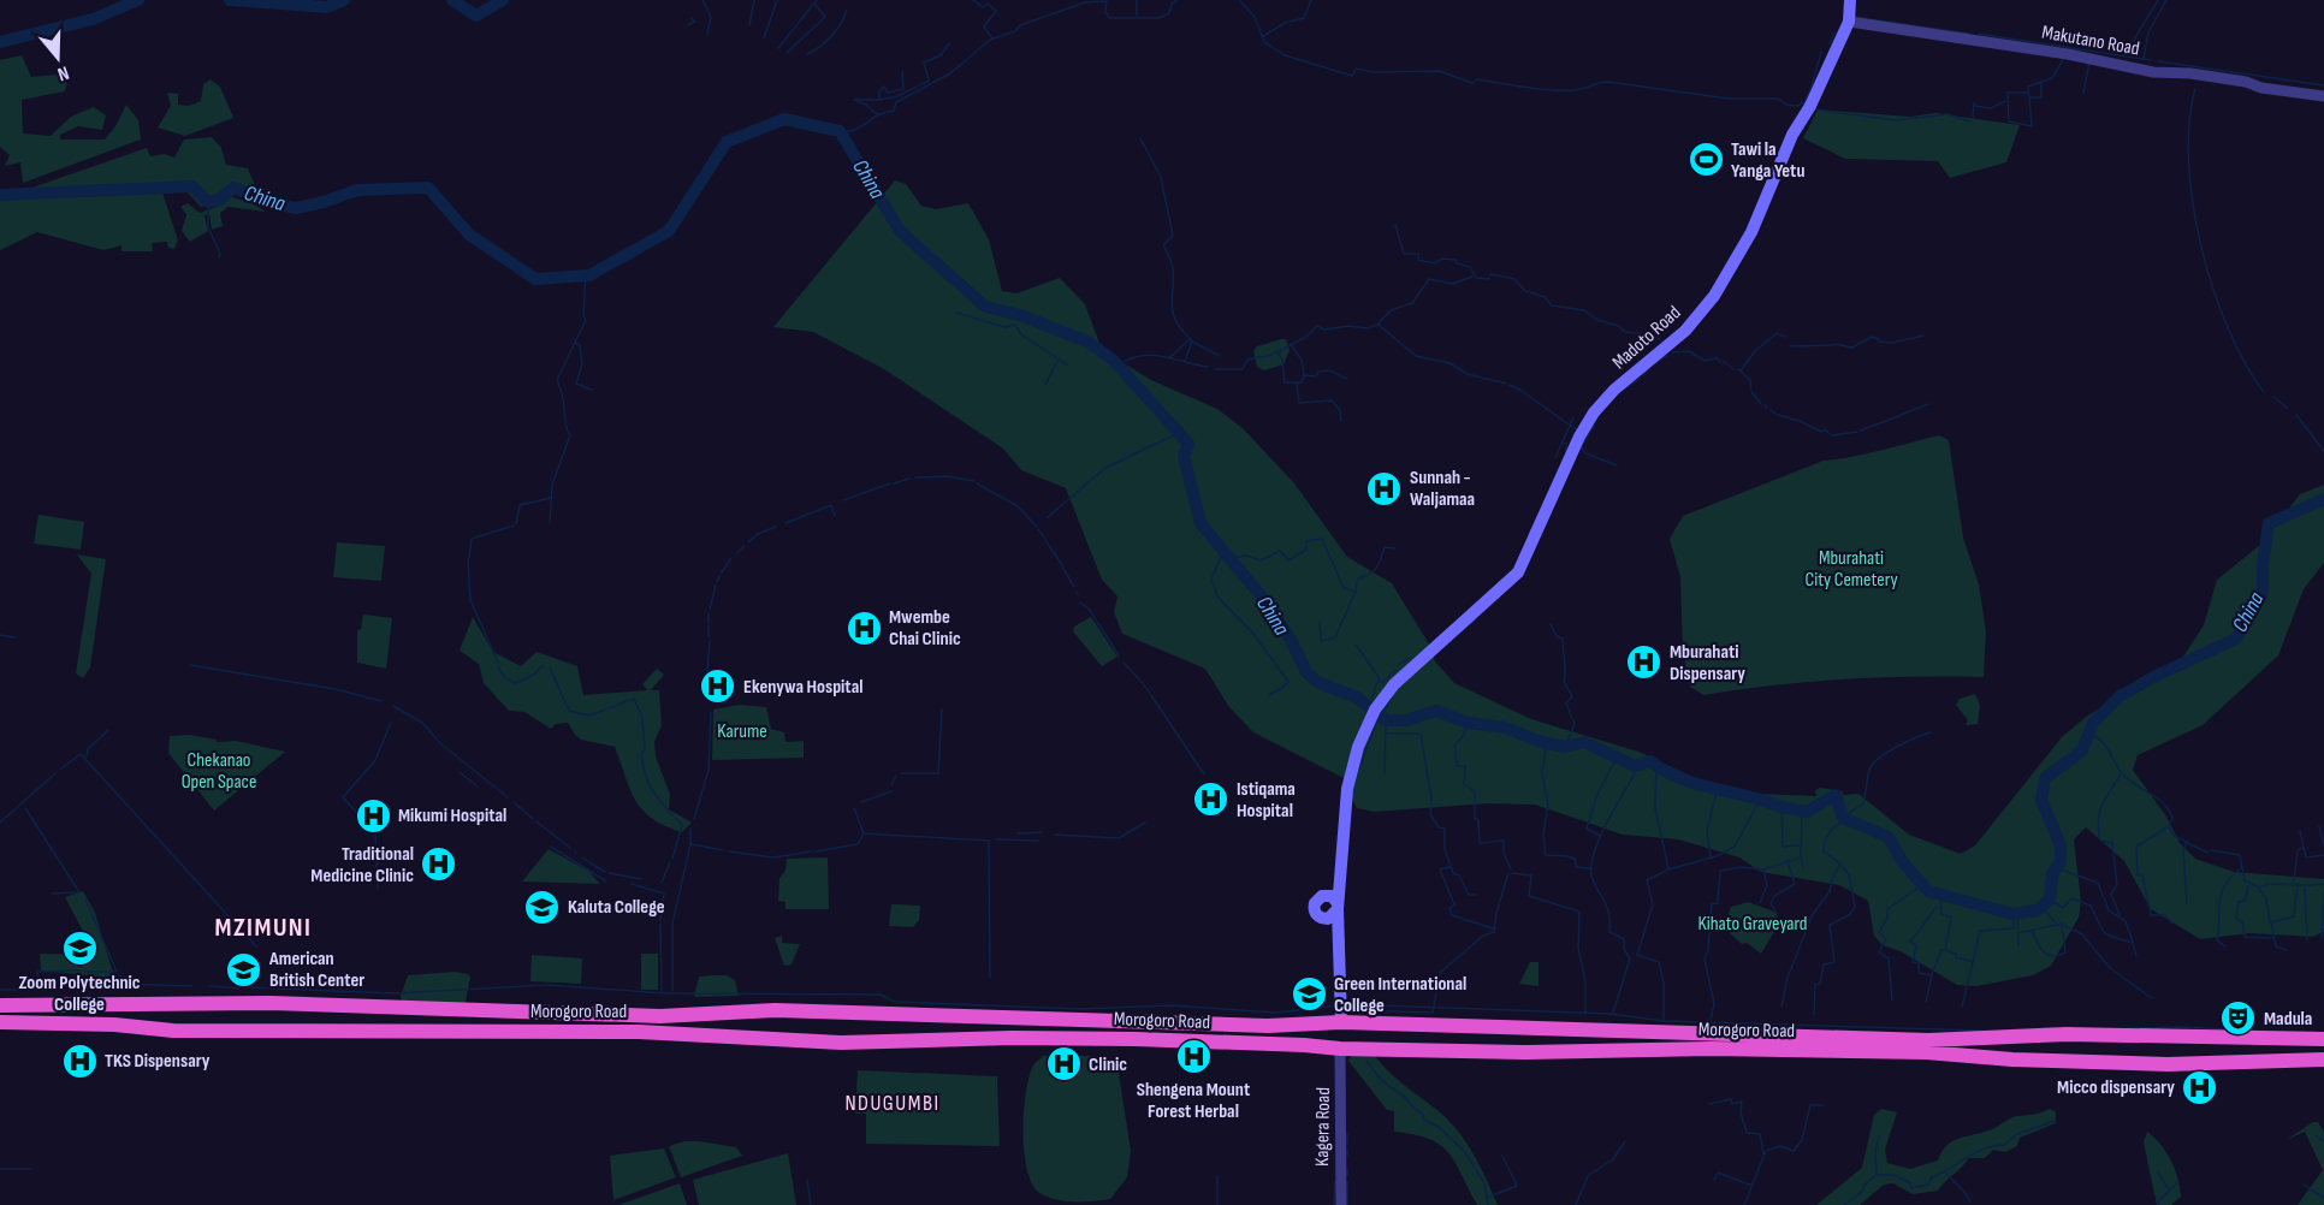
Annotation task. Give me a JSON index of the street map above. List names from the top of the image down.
{
  "streets": {
    "highway": ["Morogoro Road"],
    "main road": ["Madoto Road"],
    "street": ["Makutano Road", "Kagera Road"]
  },
  "crossings": [
    ["Makutano Road", "Madoto Road"],
    ["Morogoro Road", "Kagera Road"]
  ],
  "districts": ["MZIMUNI", "NDUGUMBI"],
  "water": ["China"],
  "parks": [
    "Mburahati City Cemetery",
    "Karume",
    "Chekanao Open Space",
    "Kihato Graveyard"
  ],
  "places": {
    "sports": ["Tawi la Yanga Yetu"],
    "hospital": [
      "Sunnah - Waljamaa",
      "Mwembe Chai Clinic",
      "Mburahati Dispensary",
      "Ekenywa Hospital",
      "Istiqama Hospital",
      "Mikumi Hospital",
      "Traditional Medicine Clinic",
      "Shengena Mount Forest Herbal",
      "TKS Dispensary",
      "Clinic",
      "Micco dispensary"
    ],
    "school or university": [
      "Kaluta College",
      "Zoom Polytechnic College",
      "American British Center",
      "Green International College"
    ],
    "theatre": ["Madula"]
  },
  "north": "bottom"
}
